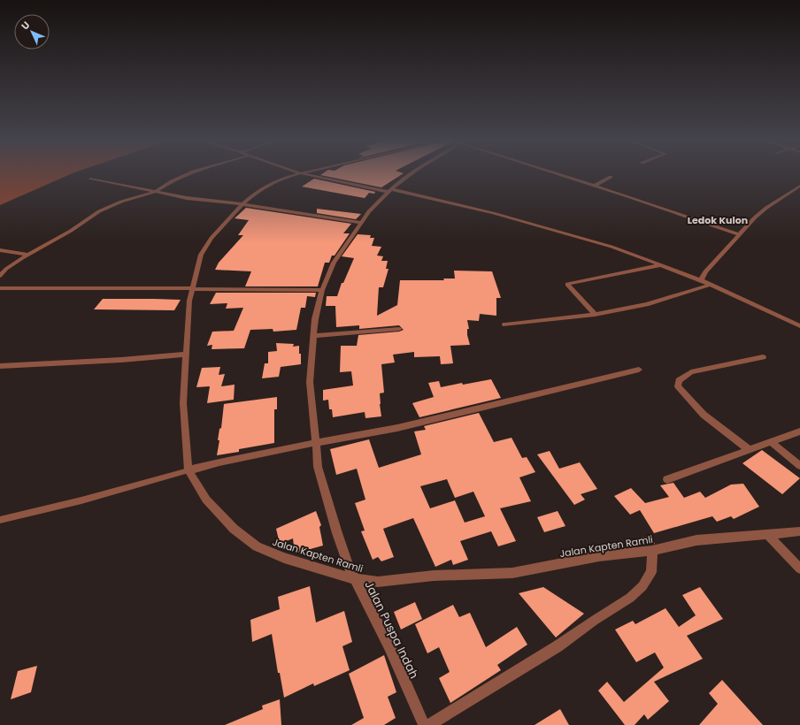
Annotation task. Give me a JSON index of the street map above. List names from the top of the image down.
{
  "streets": {
    "street": ["Jalan Kapten Ramli", "Jalan Puspa Indah"]
  },
  "crossings": [
    ["Jalan Kapten Ramli", "Jalan Puspa Indah"]
  ],
  "districts": ["Ledok Kulon"],
  "north": "top left"
}
